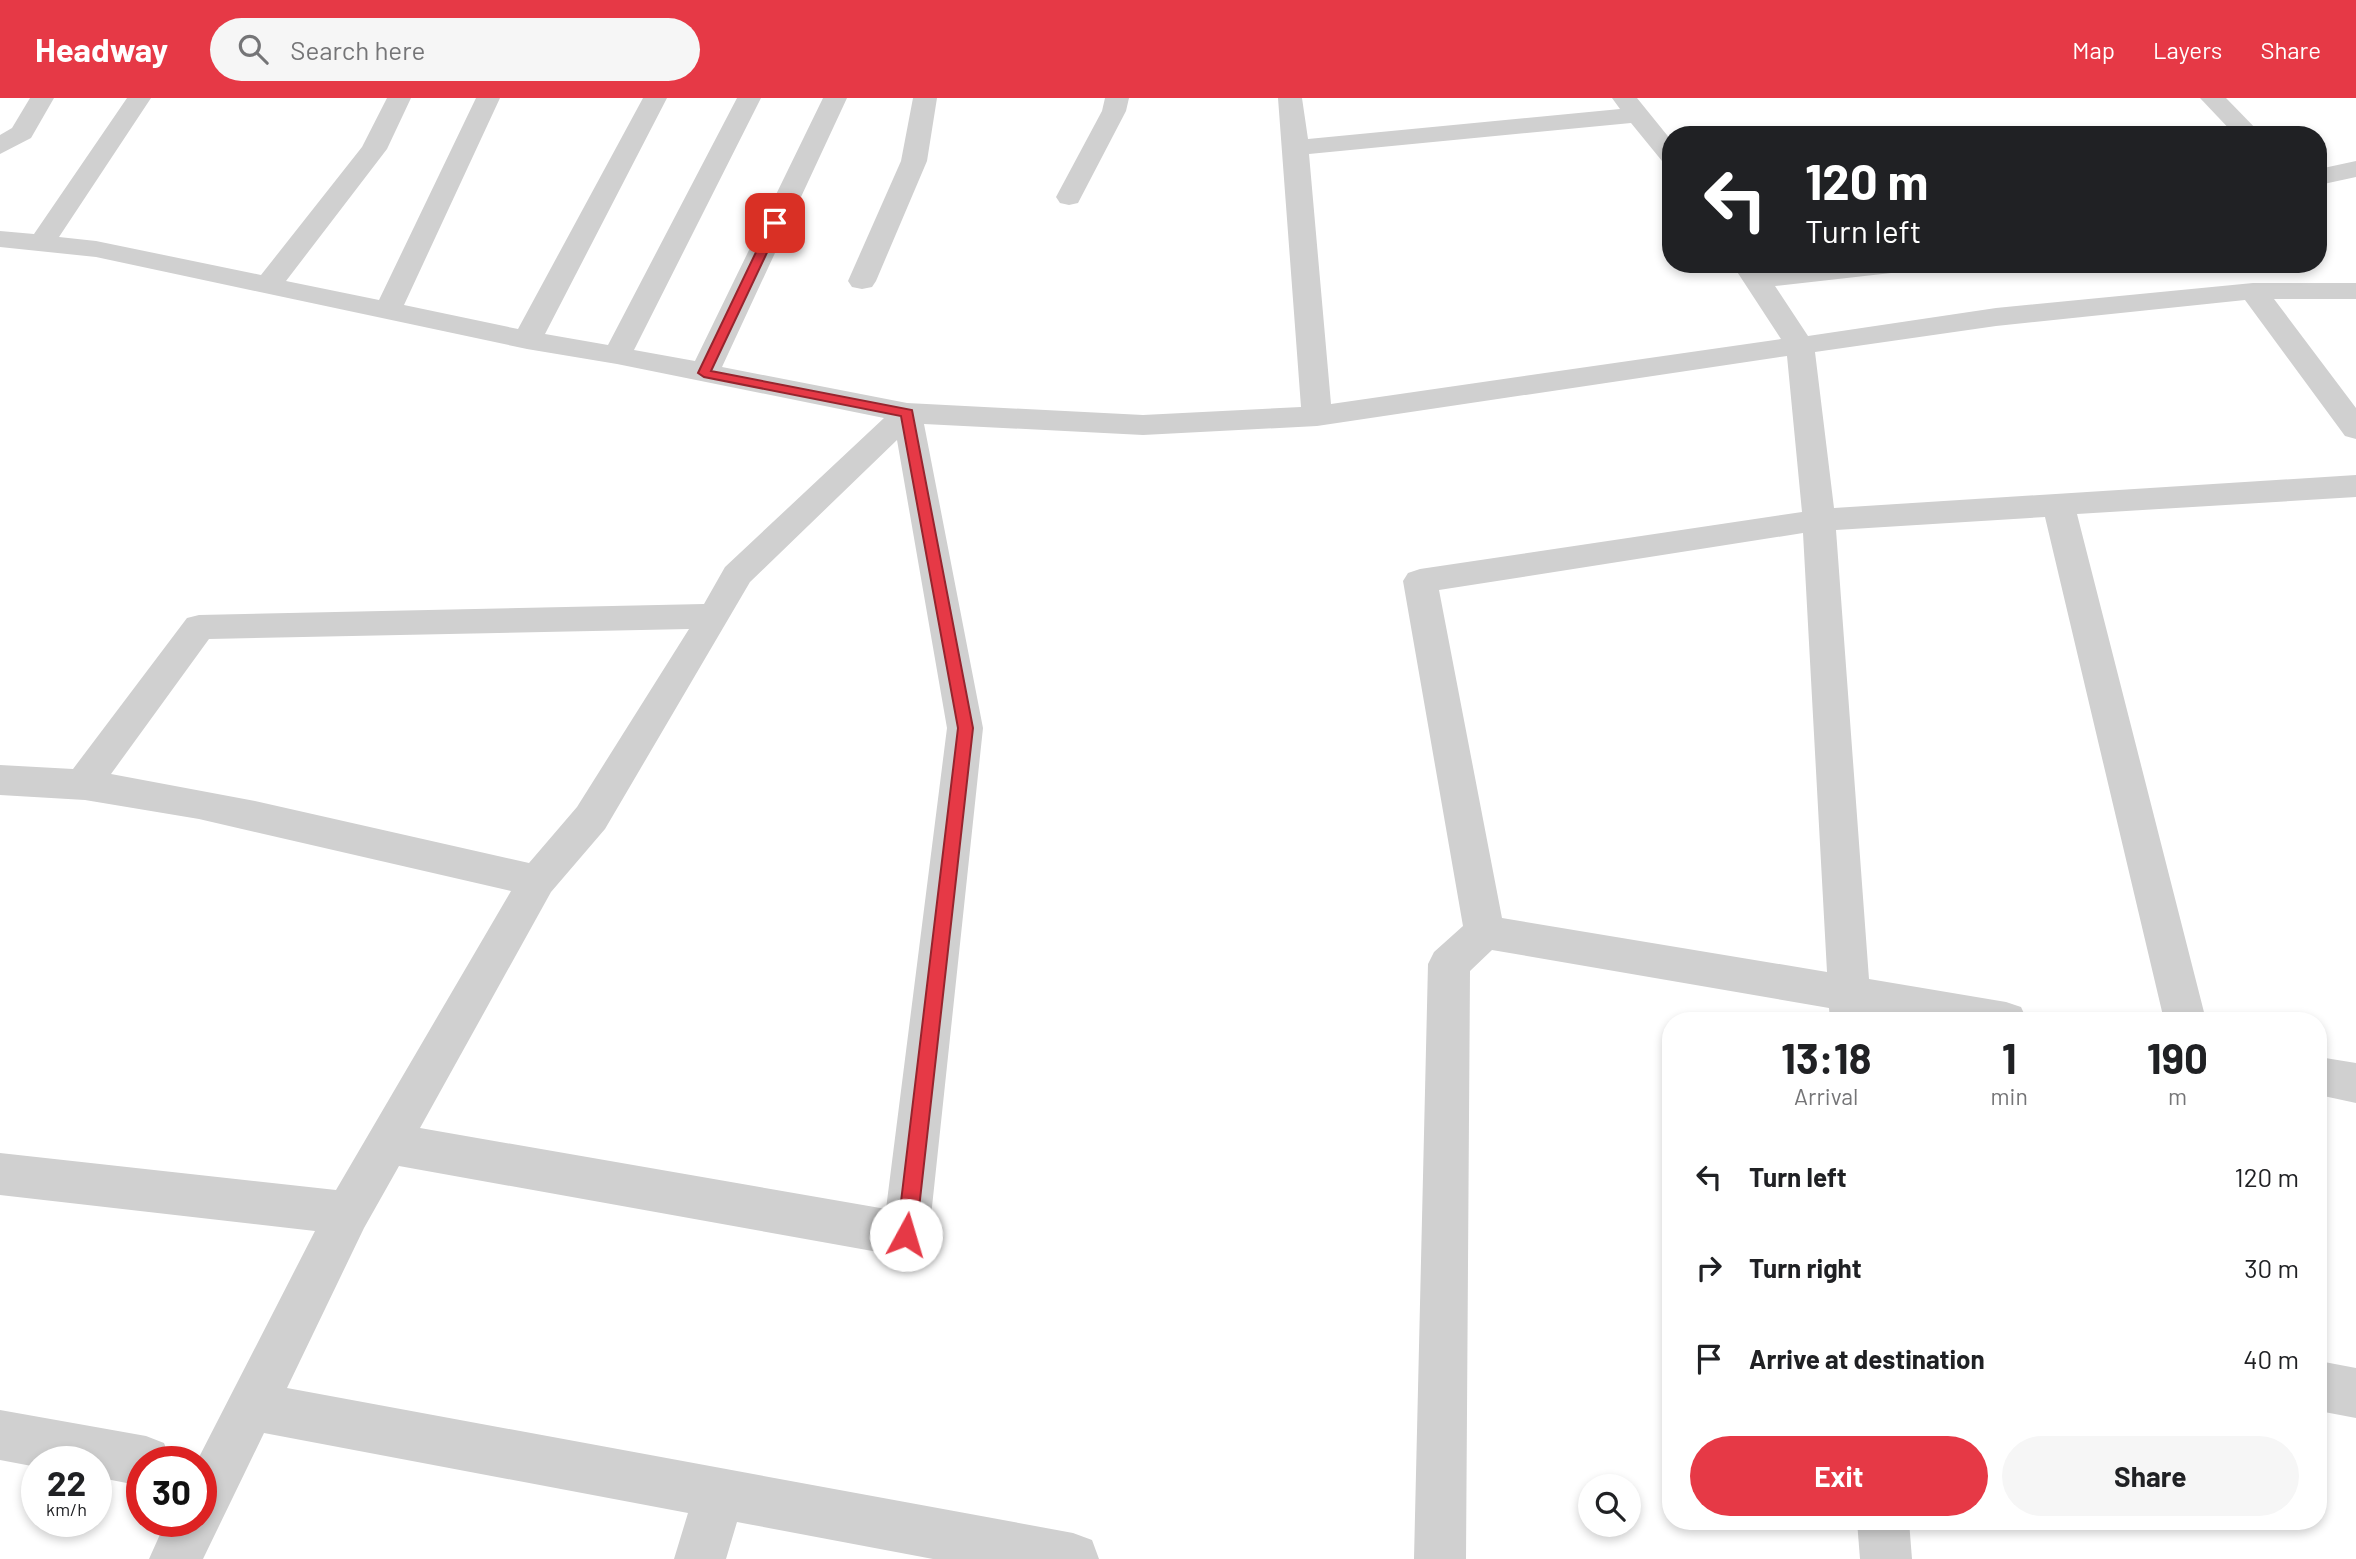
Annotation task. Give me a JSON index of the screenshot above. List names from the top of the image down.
{
  "page": {
    "header": "Headway",
    "search": "Search here",
    "nav": ["Map", "Layers", "Share"],
    "turn": ["120 m", "Turn left"],
    "eta": [
      "13:18",
      "Arrival",
      "1",
      "min",
      "190",
      "m"
    ],
    "list": [
      {
        "name": "Turn left",
        "value": "120 m"
      },
      {
        "name": "Turn right",
        "value": "30 m"
      },
      {
        "name": "Arrive at destination",
        "value": "40 m"
      }
    ],
    "buttons": ["Exit", "Share"],
    "speed": "22 km/h",
    "limit": "30"
  }
}
